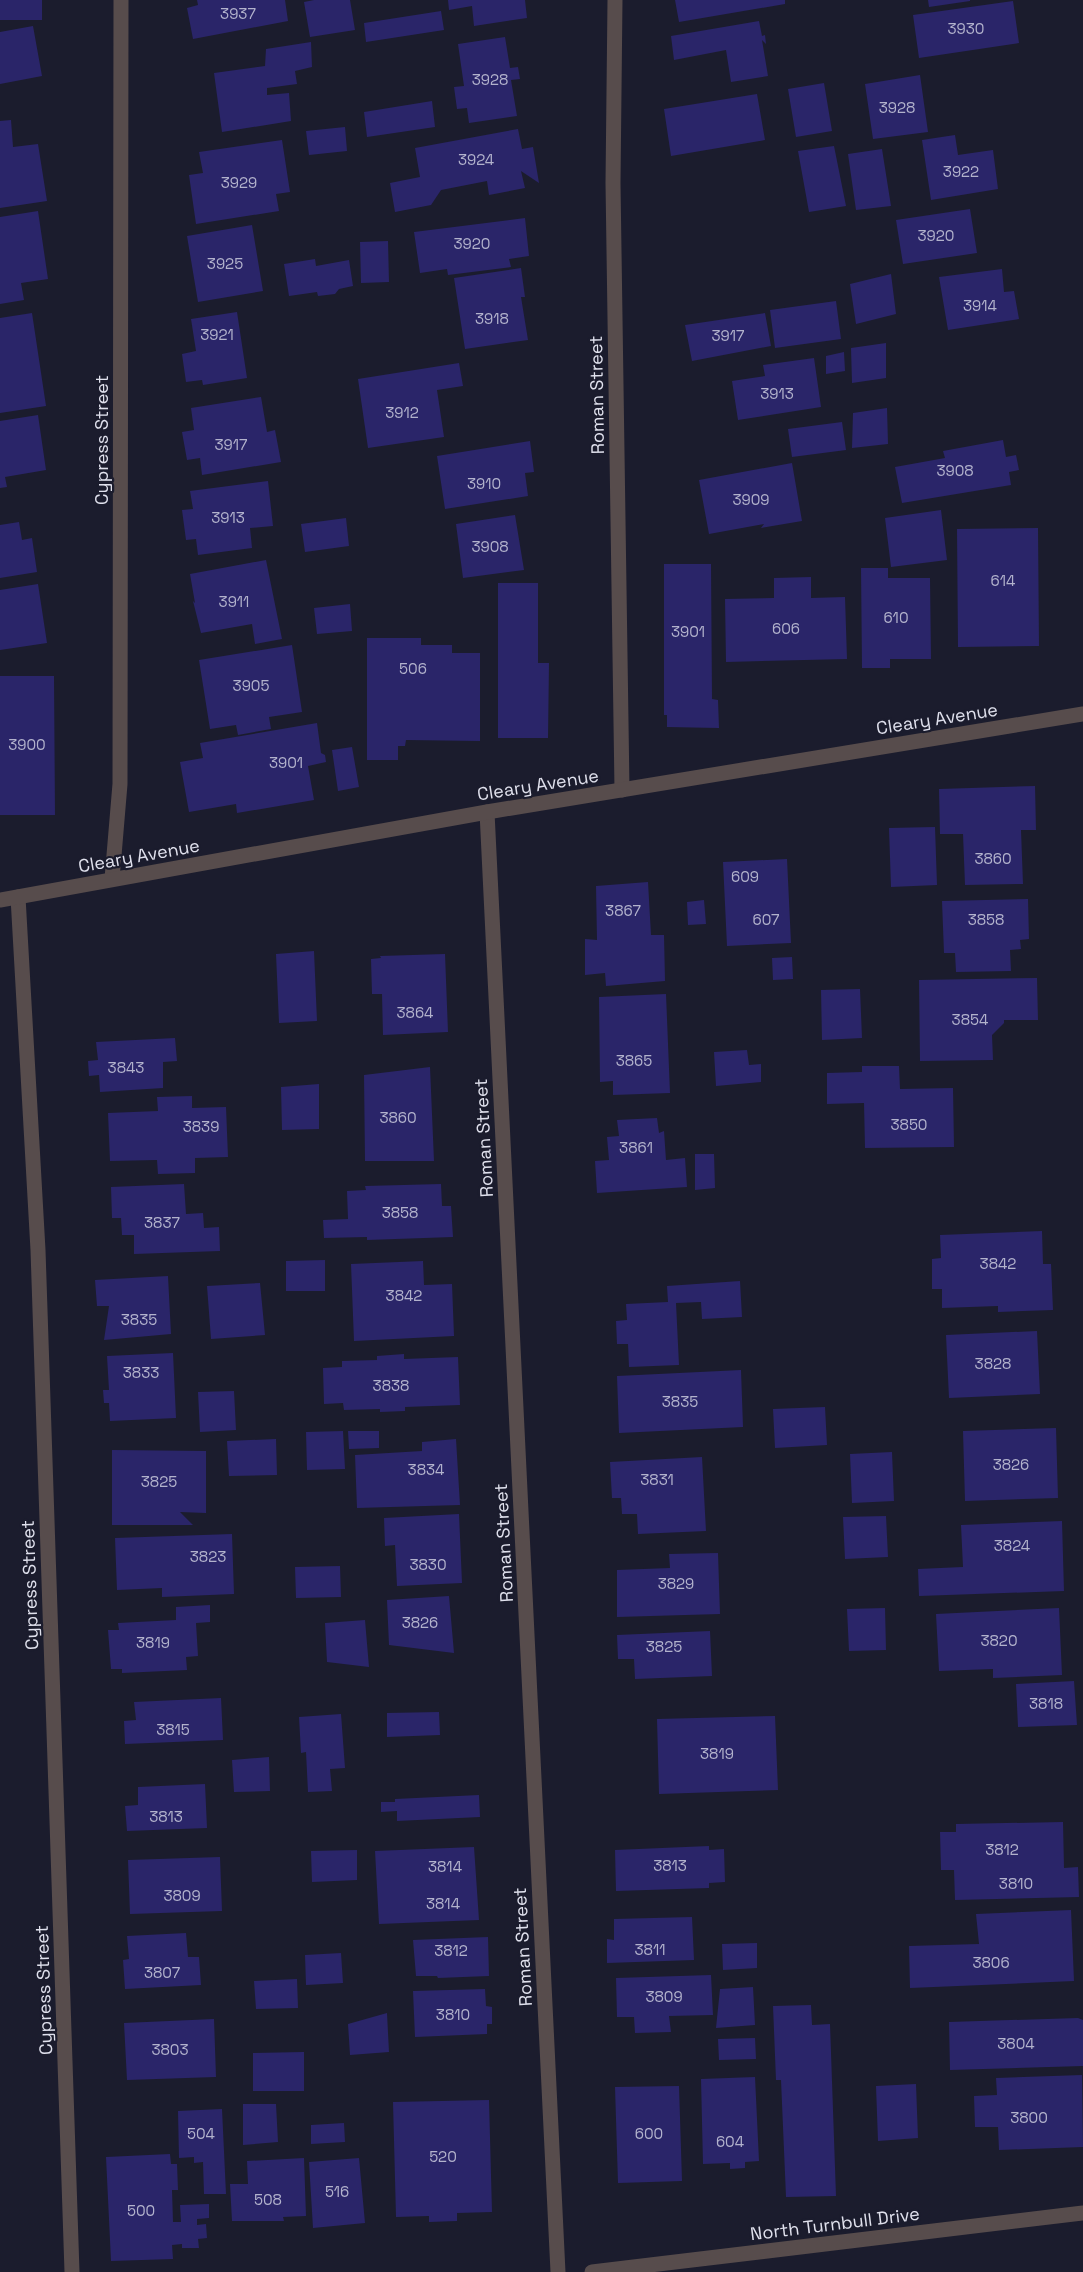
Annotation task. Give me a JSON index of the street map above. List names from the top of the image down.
{
  "streets": {
    "street": [
      "Roman Street",
      "Cypress Street",
      "Cleary Avenue",
      "North Turnbull Drive"
    ]
  },
  "crossings": [
    ["Roman Street", "Cleary Avenue"],
    ["Cypress Street", "Cleary Avenue"]
  ],
  "house_numbers": [
    "3937",
    "3930",
    "3928",
    "3928",
    "3924",
    "3922",
    "3929",
    "3920",
    "3920",
    "3925",
    "3914",
    "3918",
    "3921",
    "3917",
    "3913",
    "3912",
    "3917",
    "3908",
    "3910",
    "3909",
    "3913",
    "3908",
    "614",
    "3911",
    "610",
    "606",
    "3901",
    "506",
    "3905",
    "3900",
    "3901",
    "3860",
    "609",
    "3867",
    "607",
    "3858",
    "3864",
    "3854",
    "3865",
    "3843",
    "3860",
    "3850",
    "3839",
    "3861",
    "3858",
    "3837",
    "3842",
    "3842",
    "3835",
    "3828",
    "3833",
    "3838",
    "3835",
    "3826",
    "3834",
    "3831",
    "3825",
    "3824",
    "3823",
    "3830",
    "3829",
    "3826",
    "3820",
    "3819",
    "3825",
    "3818",
    "3815",
    "3819",
    "3813",
    "3812",
    "3813",
    "3814",
    "3810",
    "3809",
    "3814",
    "3811",
    "3812",
    "3806",
    "3807",
    "3809",
    "3810",
    "3804",
    "3803",
    "3800",
    "504",
    "600",
    "604",
    "520",
    "516",
    "508",
    "500"
  ]
}
